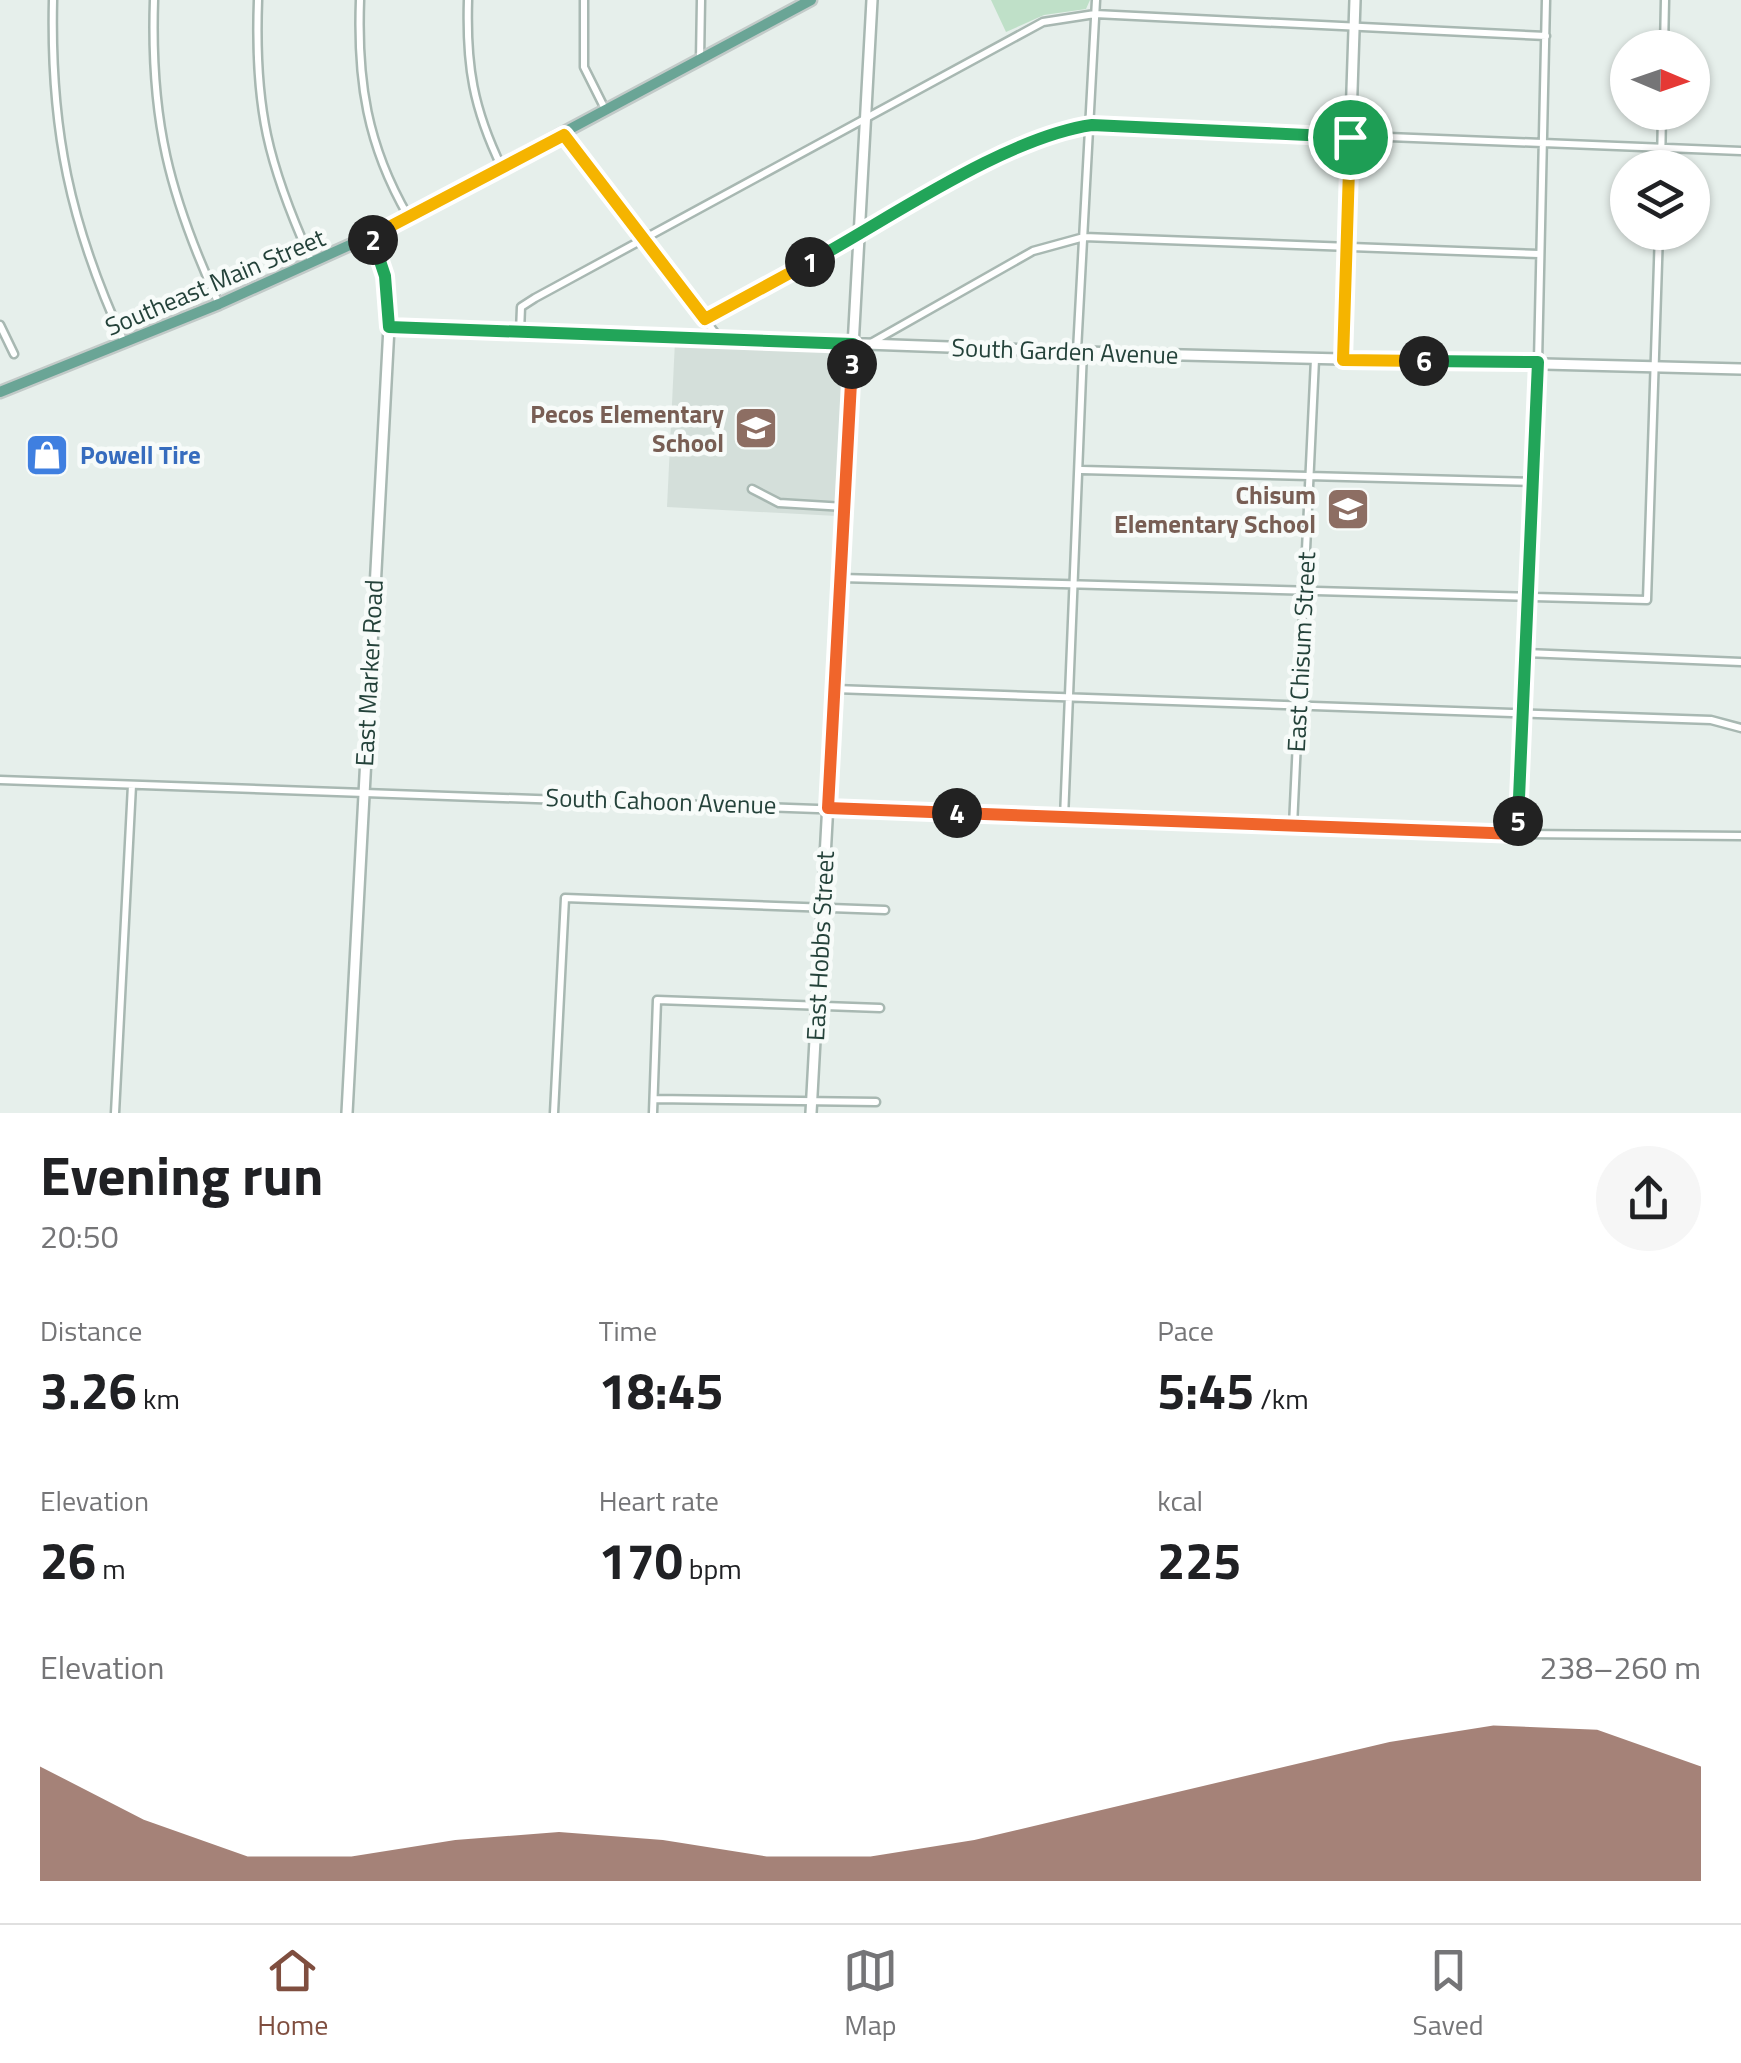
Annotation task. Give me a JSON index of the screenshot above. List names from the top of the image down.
{
  "streets": {
    "main road": ["Southeast Main Street"],
    "street": [
      "South Garden Avenue",
      "East Chisum Street",
      "East Marker Road",
      "South Cahoon Avenue",
      "East Hobbs Street"
    ]
  },
  "crossings": [
    ["Southeast Main Street", "East Marker Road"],
    ["South Garden Avenue", "East Chisum Street"],
    ["South Garden Avenue", "East Marker Road"],
    ["South Garden Avenue", "East Hobbs Street"],
    ["East Chisum Street", "South Cahoon Avenue"],
    ["East Marker Road", "South Cahoon Avenue"],
    ["South Cahoon Avenue", "East Hobbs Street"]
  ],
  "places": {
    "school or university": ["Pecos Elementary School", "Chisum Elementary School"],
    "shop": ["Powell Tire"]
  },
  "north": "right",
  "page": {
    "pins": [
      "2",
      "1",
      "6",
      "3",
      "4",
      "5"
    ],
    "heading": ["Evening run", "20:50"],
    "stats": [
      ["Distance", "3.26 km"],
      ["Time", "18:45"],
      ["Pace", "5:45 /km"],
      ["Elevation", "26 m"],
      ["Heart rate", "170 bpm"],
      ["kcal", "225"]
    ],
    "chart": ["Elevation", "238–260 m"],
    "tabs": ["Home", "Map", "Saved"]
  }
}
